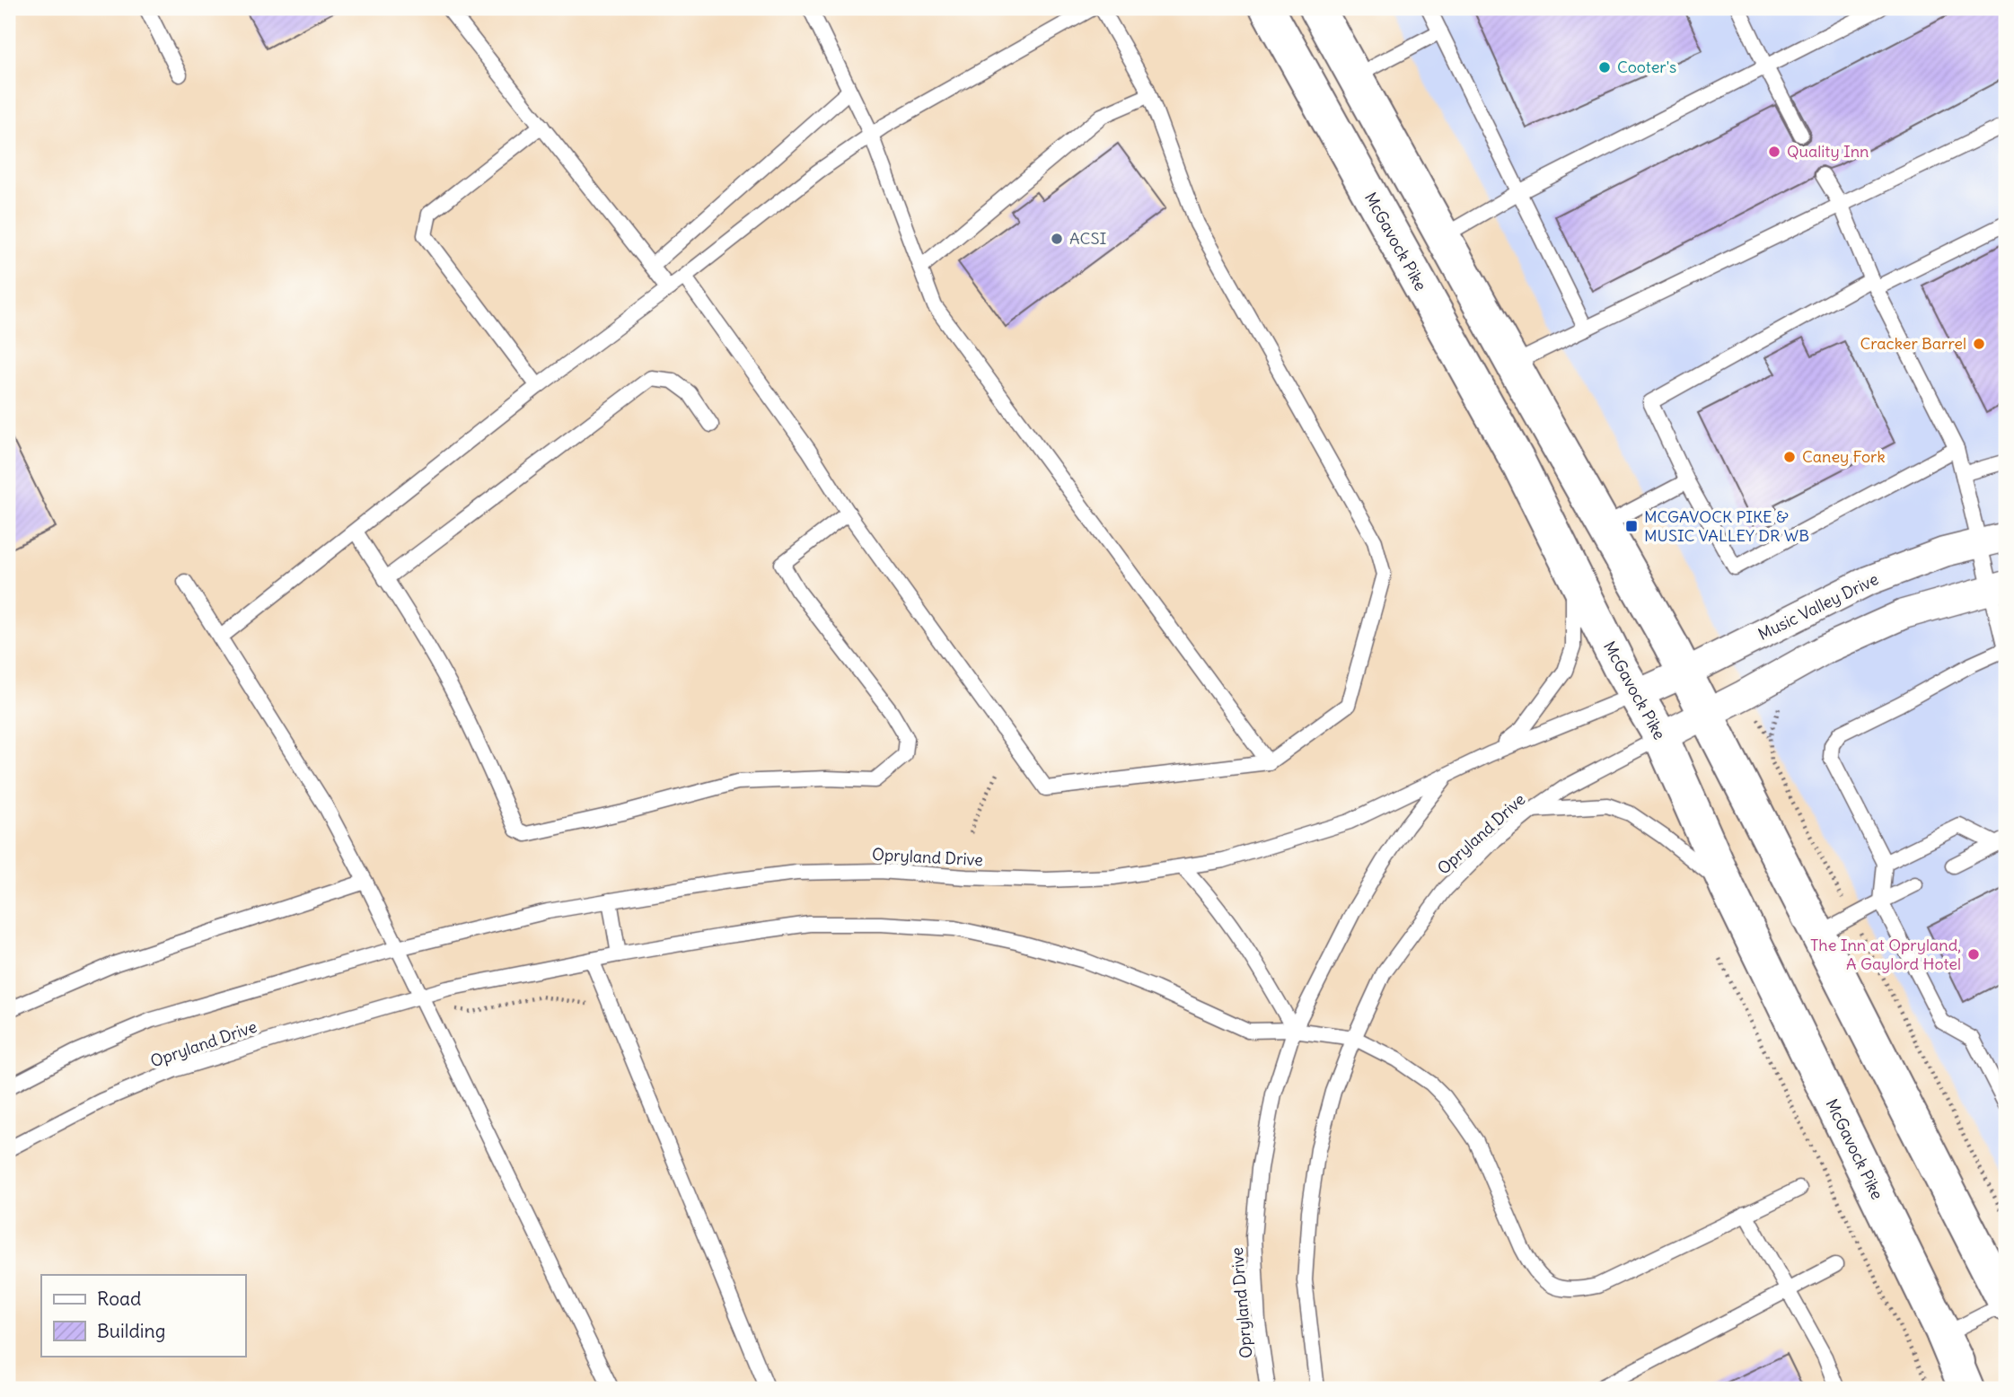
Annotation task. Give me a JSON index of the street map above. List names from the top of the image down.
{
  "streets": {
    "main road": ["McGavock Pike"],
    "street": ["Music Valley Drive"],
    "lane": ["Opryland Drive"]
  },
  "crossings": [
    ["McGavock Pike", "Music Valley Drive"],
    ["McGavock Pike", "Opryland Drive"],
    ["Music Valley Drive", "Opryland Drive"]
  ],
  "places": {
    "other": [
      "Cooter's",
      "Quality Inn",
      "ACSI",
      "Cracker Barrel",
      "Caney Fork",
      "The Inn at Opryland, A Gaylord Hotel"
    ],
    "transit": ["MCGAVOCK PIKE & MUSIC VALLEY DR WB"]
  },
  "legend": ["Road", "Building"]
}
